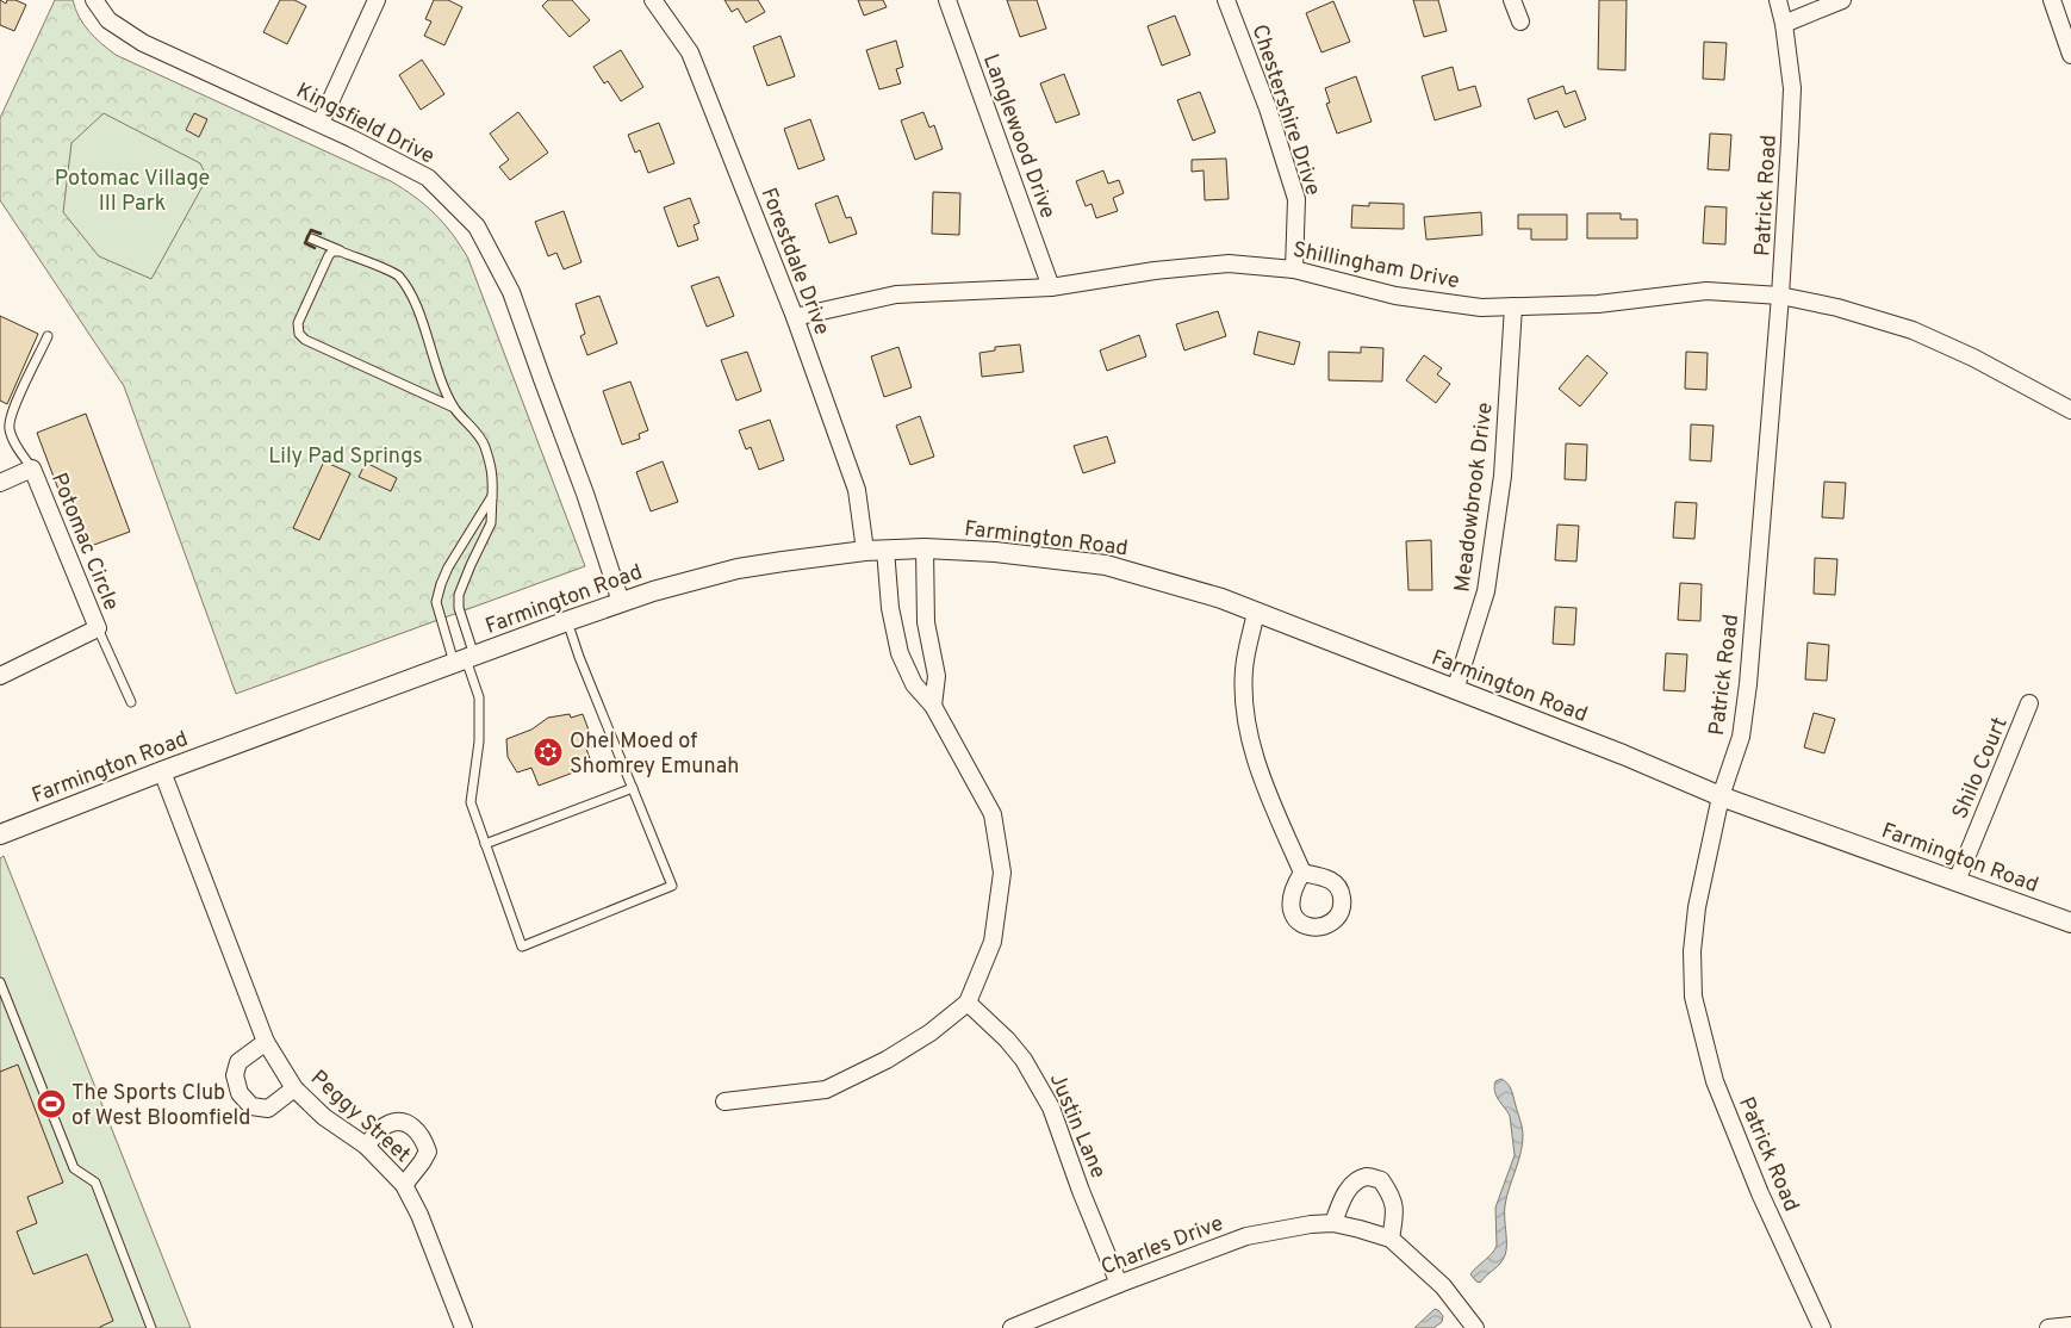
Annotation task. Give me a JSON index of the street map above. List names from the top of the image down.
{
  "streets": {
    "street": [
      "Chestershire Drive",
      "Kingsfield Drive",
      "Langlewood Drive",
      "Patrick Road",
      "Forestdale Drive",
      "Shillingham Drive",
      "Meadowbrook Drive",
      "Farmington Road",
      "Potomac Circle",
      "Shilo Court",
      "Peggy Street",
      "Justin Lane",
      "Charles Drive"
    ]
  },
  "crossings": [
    ["Chestershire Drive", "Shillingham Drive"],
    ["Kingsfield Drive", "Farmington Road"],
    ["Langlewood Drive", "Shillingham Drive"],
    ["Patrick Road", "Shillingham Drive"],
    ["Patrick Road", "Farmington Road"],
    ["Forestdale Drive", "Shillingham Drive"],
    ["Forestdale Drive", "Farmington Road"],
    ["Shillingham Drive", "Meadowbrook Drive"],
    ["Meadowbrook Drive", "Farmington Road"],
    ["Farmington Road", "Shilo Court"],
    ["Farmington Road", "Peggy Street"],
    ["Justin Lane", "Charles Drive"]
  ],
  "parks": ["Potomac Village III Park", "Lily Pad Springs"],
  "places": {
    "synagogue": ["Ohel Moed of Shomrey Emunah"],
    "sports": ["The Sports Club of West Bloomfield"]
  }
}
